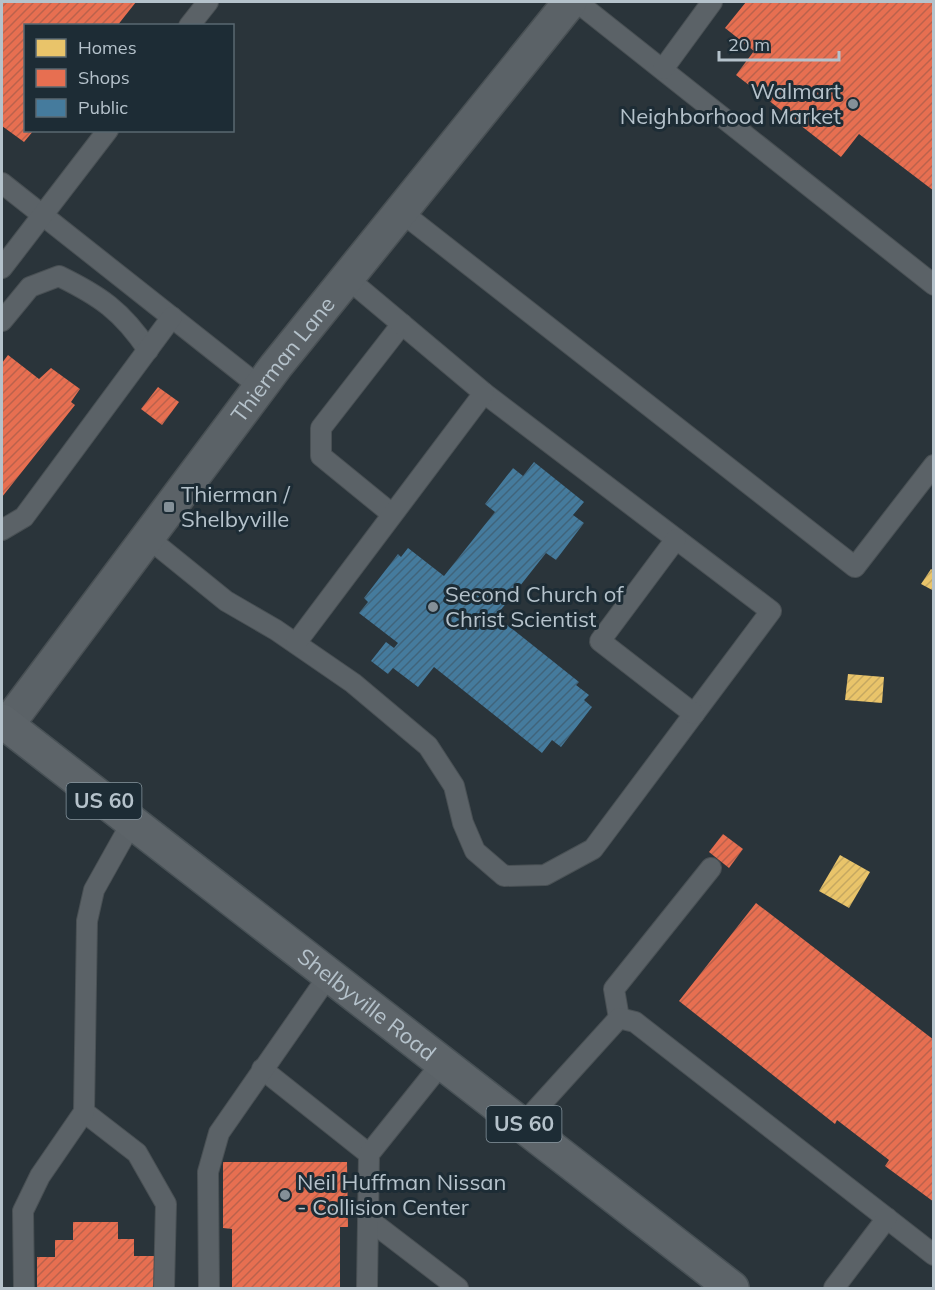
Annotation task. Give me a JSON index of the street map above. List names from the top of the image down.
{
  "streets": {
    "main road": ["US 60", "Shelbyville Road"],
    "street": ["Thierman Lane"]
  },
  "crossings": [
    ["Thierman Lane", "Shelbyville Road"]
  ],
  "places": {
    "other": ["Walmart Neighborhood Market", "Second Church of Christ Scientist", "Neil Huffman Nissan - Collision Center"],
    "transit": ["Thierman / Shelbyville"]
  },
  "legend": ["Homes", "Shops", "Public"],
  "scale_bar": "20 m"
}
